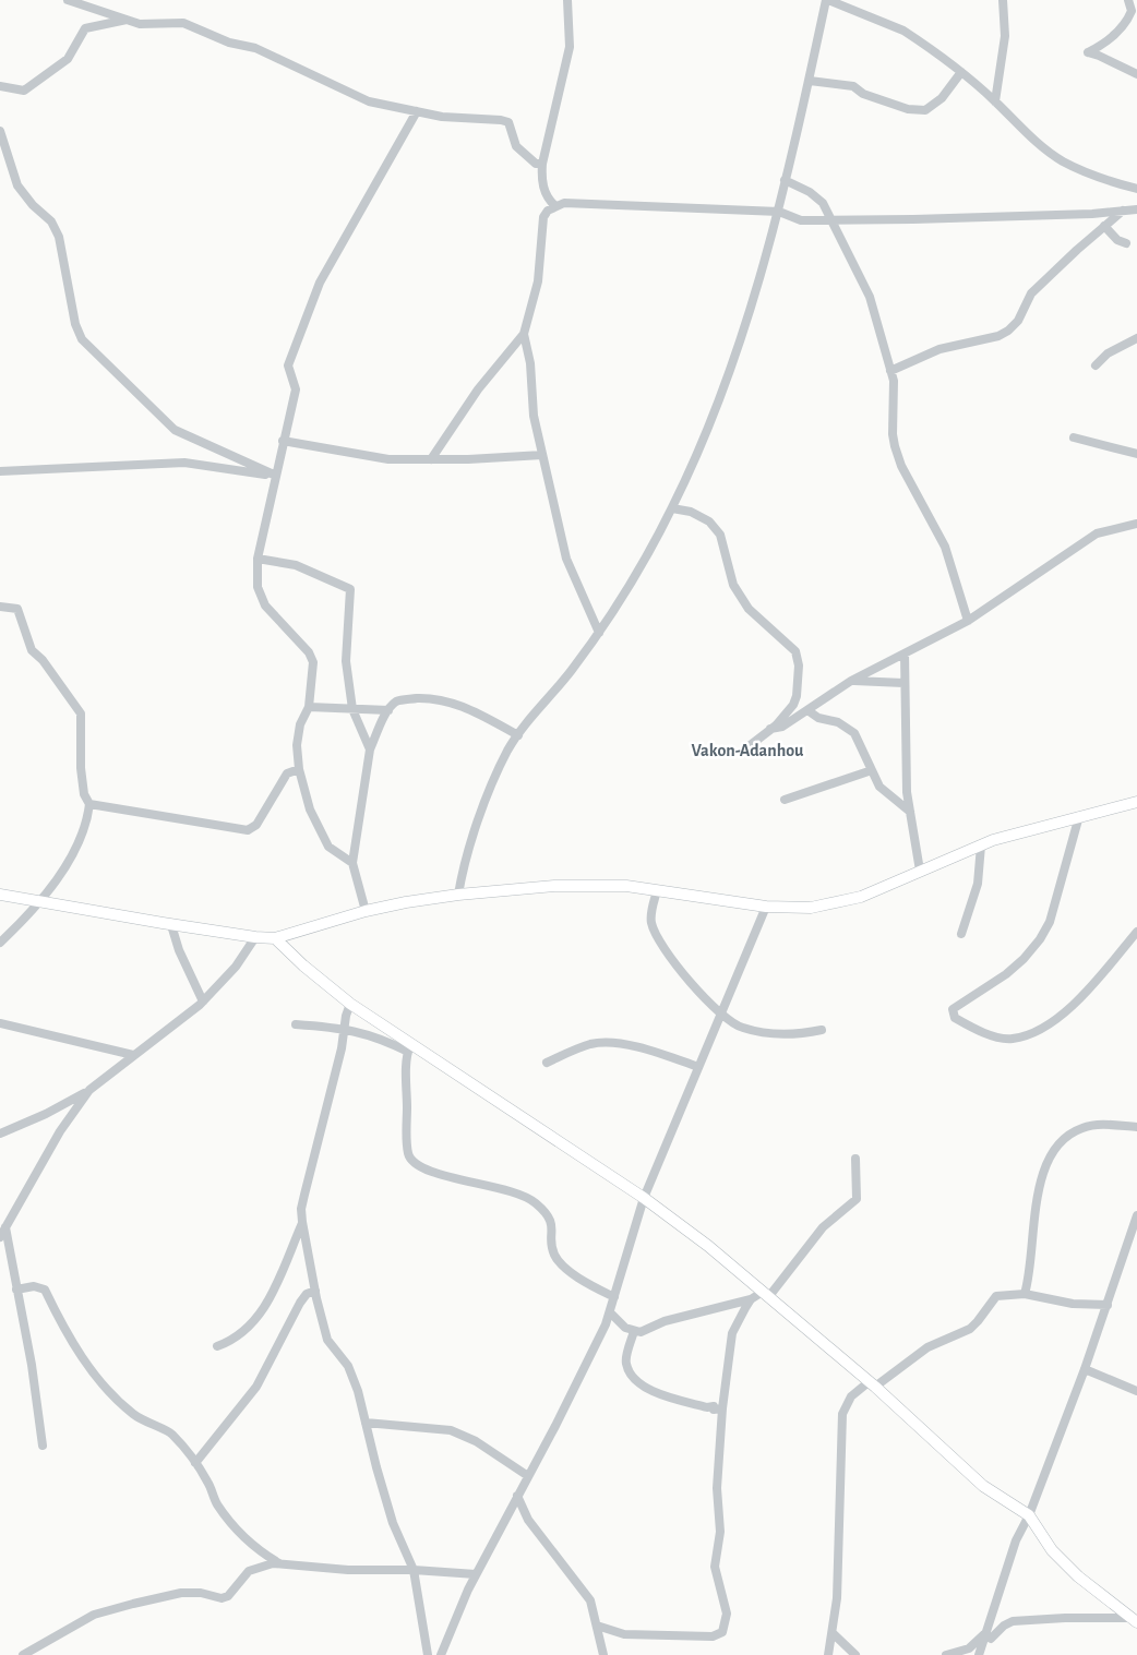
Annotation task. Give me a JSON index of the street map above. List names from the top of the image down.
{
  "districts": ["Vakon-Adanhou"]
}
